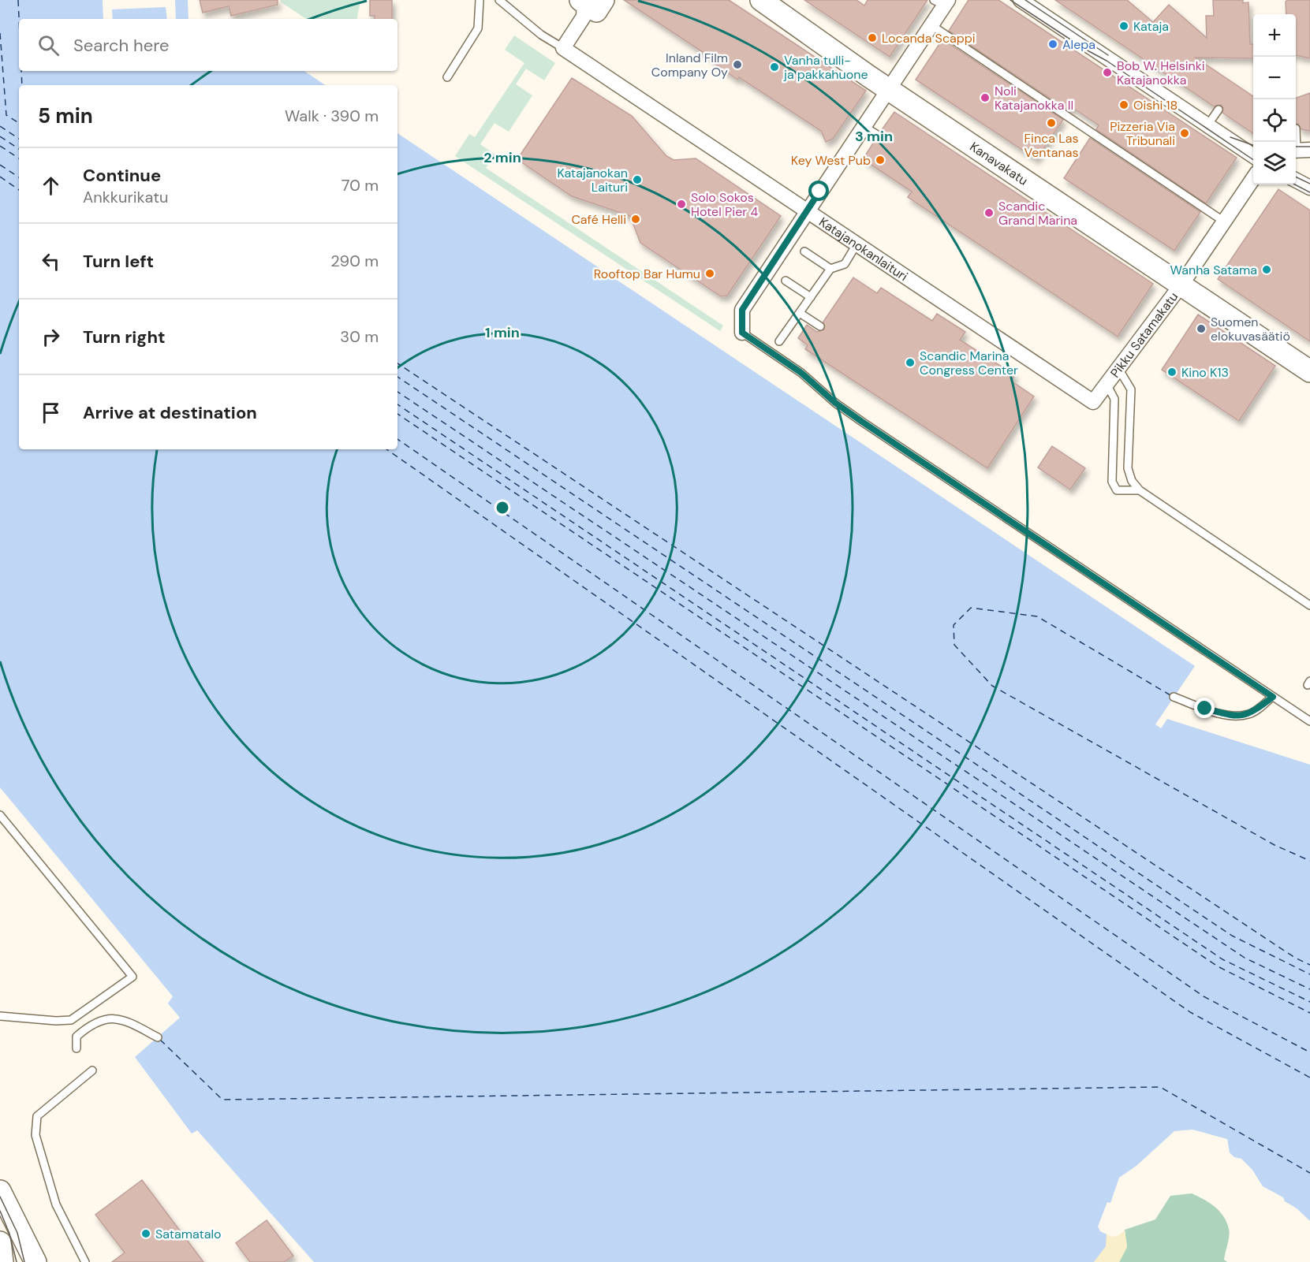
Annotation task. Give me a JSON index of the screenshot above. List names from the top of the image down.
{
  "streets": {
    "main road": ["Kanavakatu"],
    "street": ["Katajanokanlaituri", "Pikku Satamakatu"]
  },
  "crossings": [
    ["Kanavakatu", "Pikku Satamakatu"],
    ["Katajanokanlaituri", "Pikku Satamakatu"]
  ],
  "places": [
    "Kataja",
    "Locanda Scappi",
    "Alepa",
    "Inland Film Company Oy",
    "Vanha tulli- ja pakkahuone",
    "Bob W. Helsinki Katajanokka",
    "Noli Katajanokka II",
    "Oishi 18",
    "Finca Las Ventanas",
    "Pizzeria Via Tribunali",
    "Key West Pub",
    "Katajanokan Laituri",
    "Solo Sokos Hotel Pier 4",
    "Scandic Grand Marina",
    "Café Helli",
    "Wanha Satama",
    "Rooftop Bar Humu",
    "Suomen elokuvasäätiö",
    "Scandic Marina Congress Center",
    "Kino K13",
    "Satamatalo"
  ],
  "page": {
    "map_buttons": ["+", "−"],
    "search": "Search here",
    "heading": ["5 min", "Walk · 390 m"],
    "list": [
      ["Continue", "Ankkurikatu", "70 m"],
      ["Turn left", "290 m"],
      ["Turn right", "30 m"],
      "Arrive at destination"
    ]
  },
  "rings": ["3 min", "2 min", "1 min"]
}
